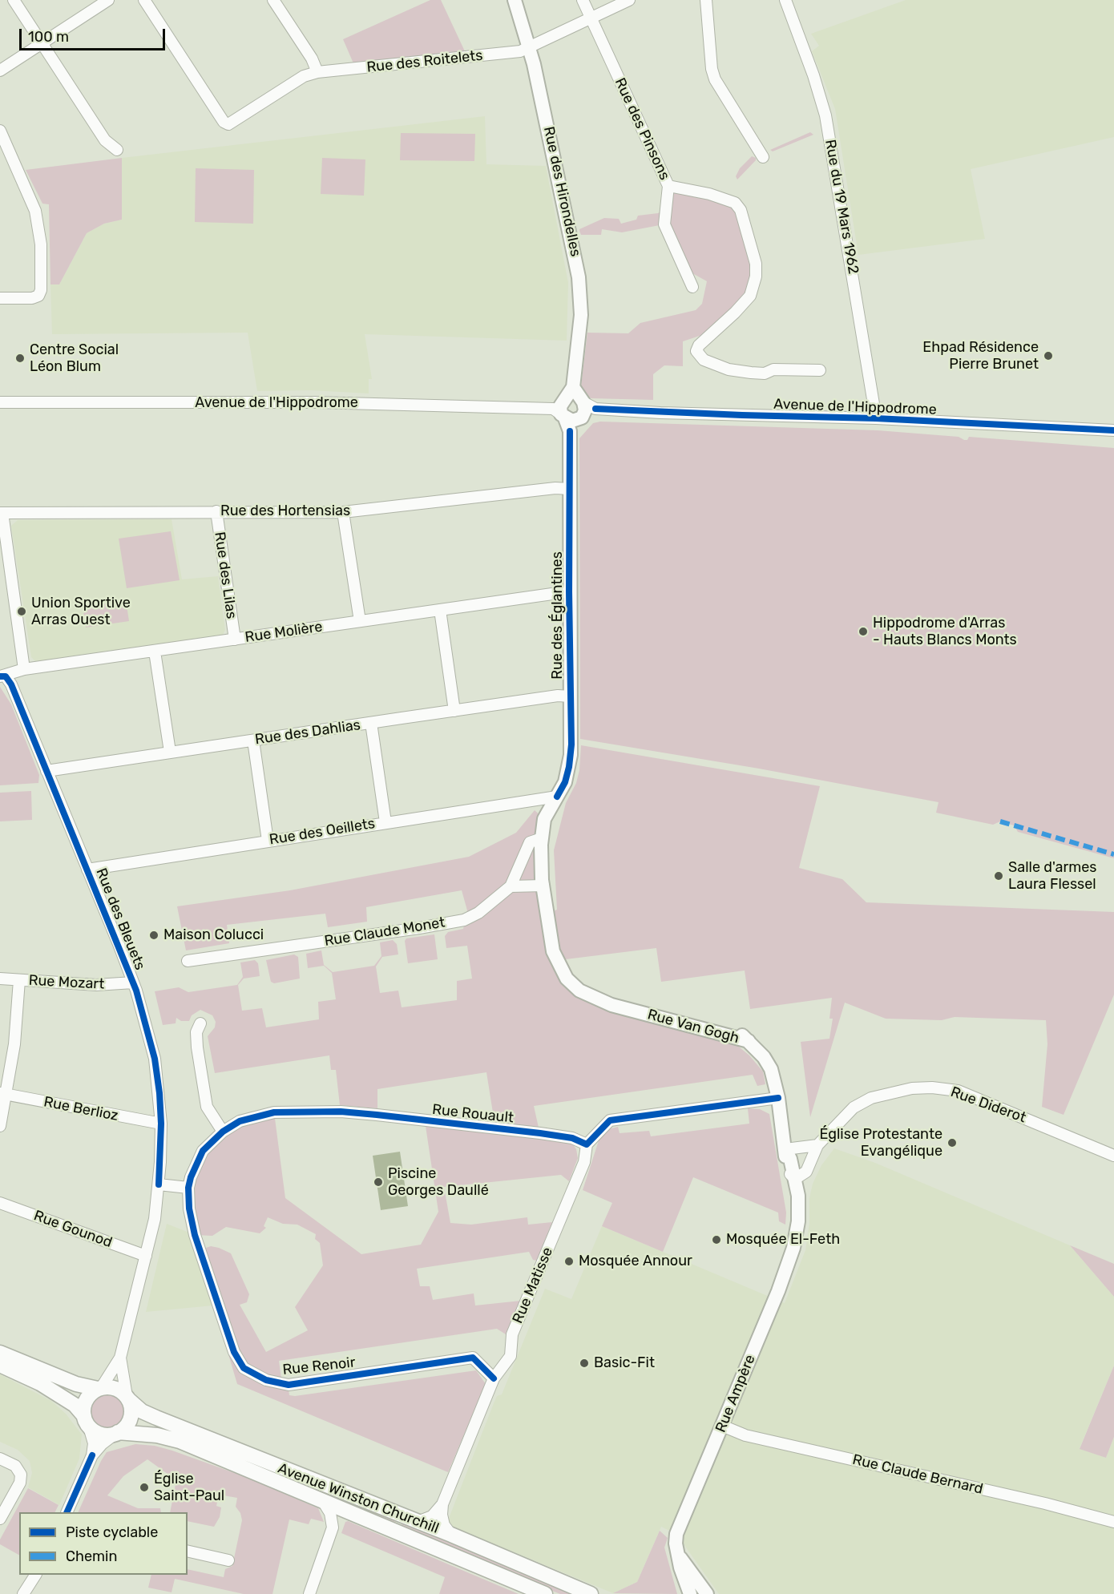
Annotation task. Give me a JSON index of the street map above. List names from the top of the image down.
{
  "streets": {
    "main road": ["Avenue Winston Churchill"],
    "street": [
      "Rue des Roitelets",
      "Rue des Pinsons",
      "Rue des Hirondelles",
      "Rue du 19 Mars 1962",
      "Avenue de l'Hippodrome",
      "Rue des Hortensias",
      "Rue des Lilas",
      "Rue des Églantines",
      "Rue Molière",
      "Rue des Dahlias",
      "Rue des Oeillets",
      "Rue des Bleuets",
      "Rue Claude Monet",
      "Rue Mozart",
      "Rue Van Gogh",
      "Rue Diderot",
      "Rue Berlioz",
      "Rue Rouault",
      "Rue Gounod",
      "Rue Matisse",
      "Rue Renoir",
      "Rue Ampère",
      "Rue Claude Bernard"
    ]
  },
  "crossings": [
    ["Rue des Roitelets", "Rue des Pinsons"],
    ["Rue des Roitelets", "Rue des Hirondelles"],
    ["Rue des Hirondelles", "Avenue de l'Hippodrome"],
    ["Rue des Hirondelles", "Rue des Églantines"],
    ["Rue du 19 Mars 1962", "Avenue de l'Hippodrome"],
    ["Avenue de l'Hippodrome", "Rue des Églantines"],
    ["Rue des Hortensias", "Rue des Lilas"],
    ["Rue des Hortensias", "Rue des Églantines"],
    ["Rue des Lilas", "Rue Molière"],
    ["Rue des Églantines", "Rue Molière"],
    ["Rue des Églantines", "Rue des Dahlias"],
    ["Rue des Églantines", "Rue des Oeillets"],
    ["Rue des Églantines", "Rue Van Gogh"],
    ["Rue Molière", "Rue des Bleuets"],
    ["Rue des Dahlias", "Rue des Bleuets"],
    ["Rue des Oeillets", "Rue des Bleuets"],
    ["Rue des Oeillets", "Rue Van Gogh"],
    ["Rue des Bleuets", "Rue Mozart"],
    ["Rue des Bleuets", "Rue Berlioz"],
    ["Rue des Bleuets", "Rue Gounod"],
    ["Rue des Bleuets", "Avenue Winston Churchill"],
    ["Rue Claude Monet", "Rue Van Gogh"],
    ["Rue Van Gogh", "Rue Ampère"],
    ["Rue Diderot", "Rue Ampère"],
    ["Rue Rouault", "Rue Matisse"],
    ["Rue Rouault", "Rue Renoir"],
    ["Rue Matisse", "Rue Renoir"],
    ["Rue Ampère", "Rue Claude Bernard"]
  ],
  "places": [
    "Ehpad Résidence Pierre Brunet",
    "Centre Social Léon Blum",
    "Union Sportive Arras Ouest",
    "Hippodrome d'Arras - Hauts Blancs Monts",
    "Salle d'armes Laura Flessel",
    "Maison Colucci",
    "Église Protestante Evangélique",
    "Piscine Georges Daullé",
    "Mosquée El-Feth",
    "Mosquée Annour",
    "Basic-Fit",
    "Église Saint-Paul"
  ],
  "legend": ["Piste cyclable", "Chemin"],
  "scale_bar": "100 m"
}
